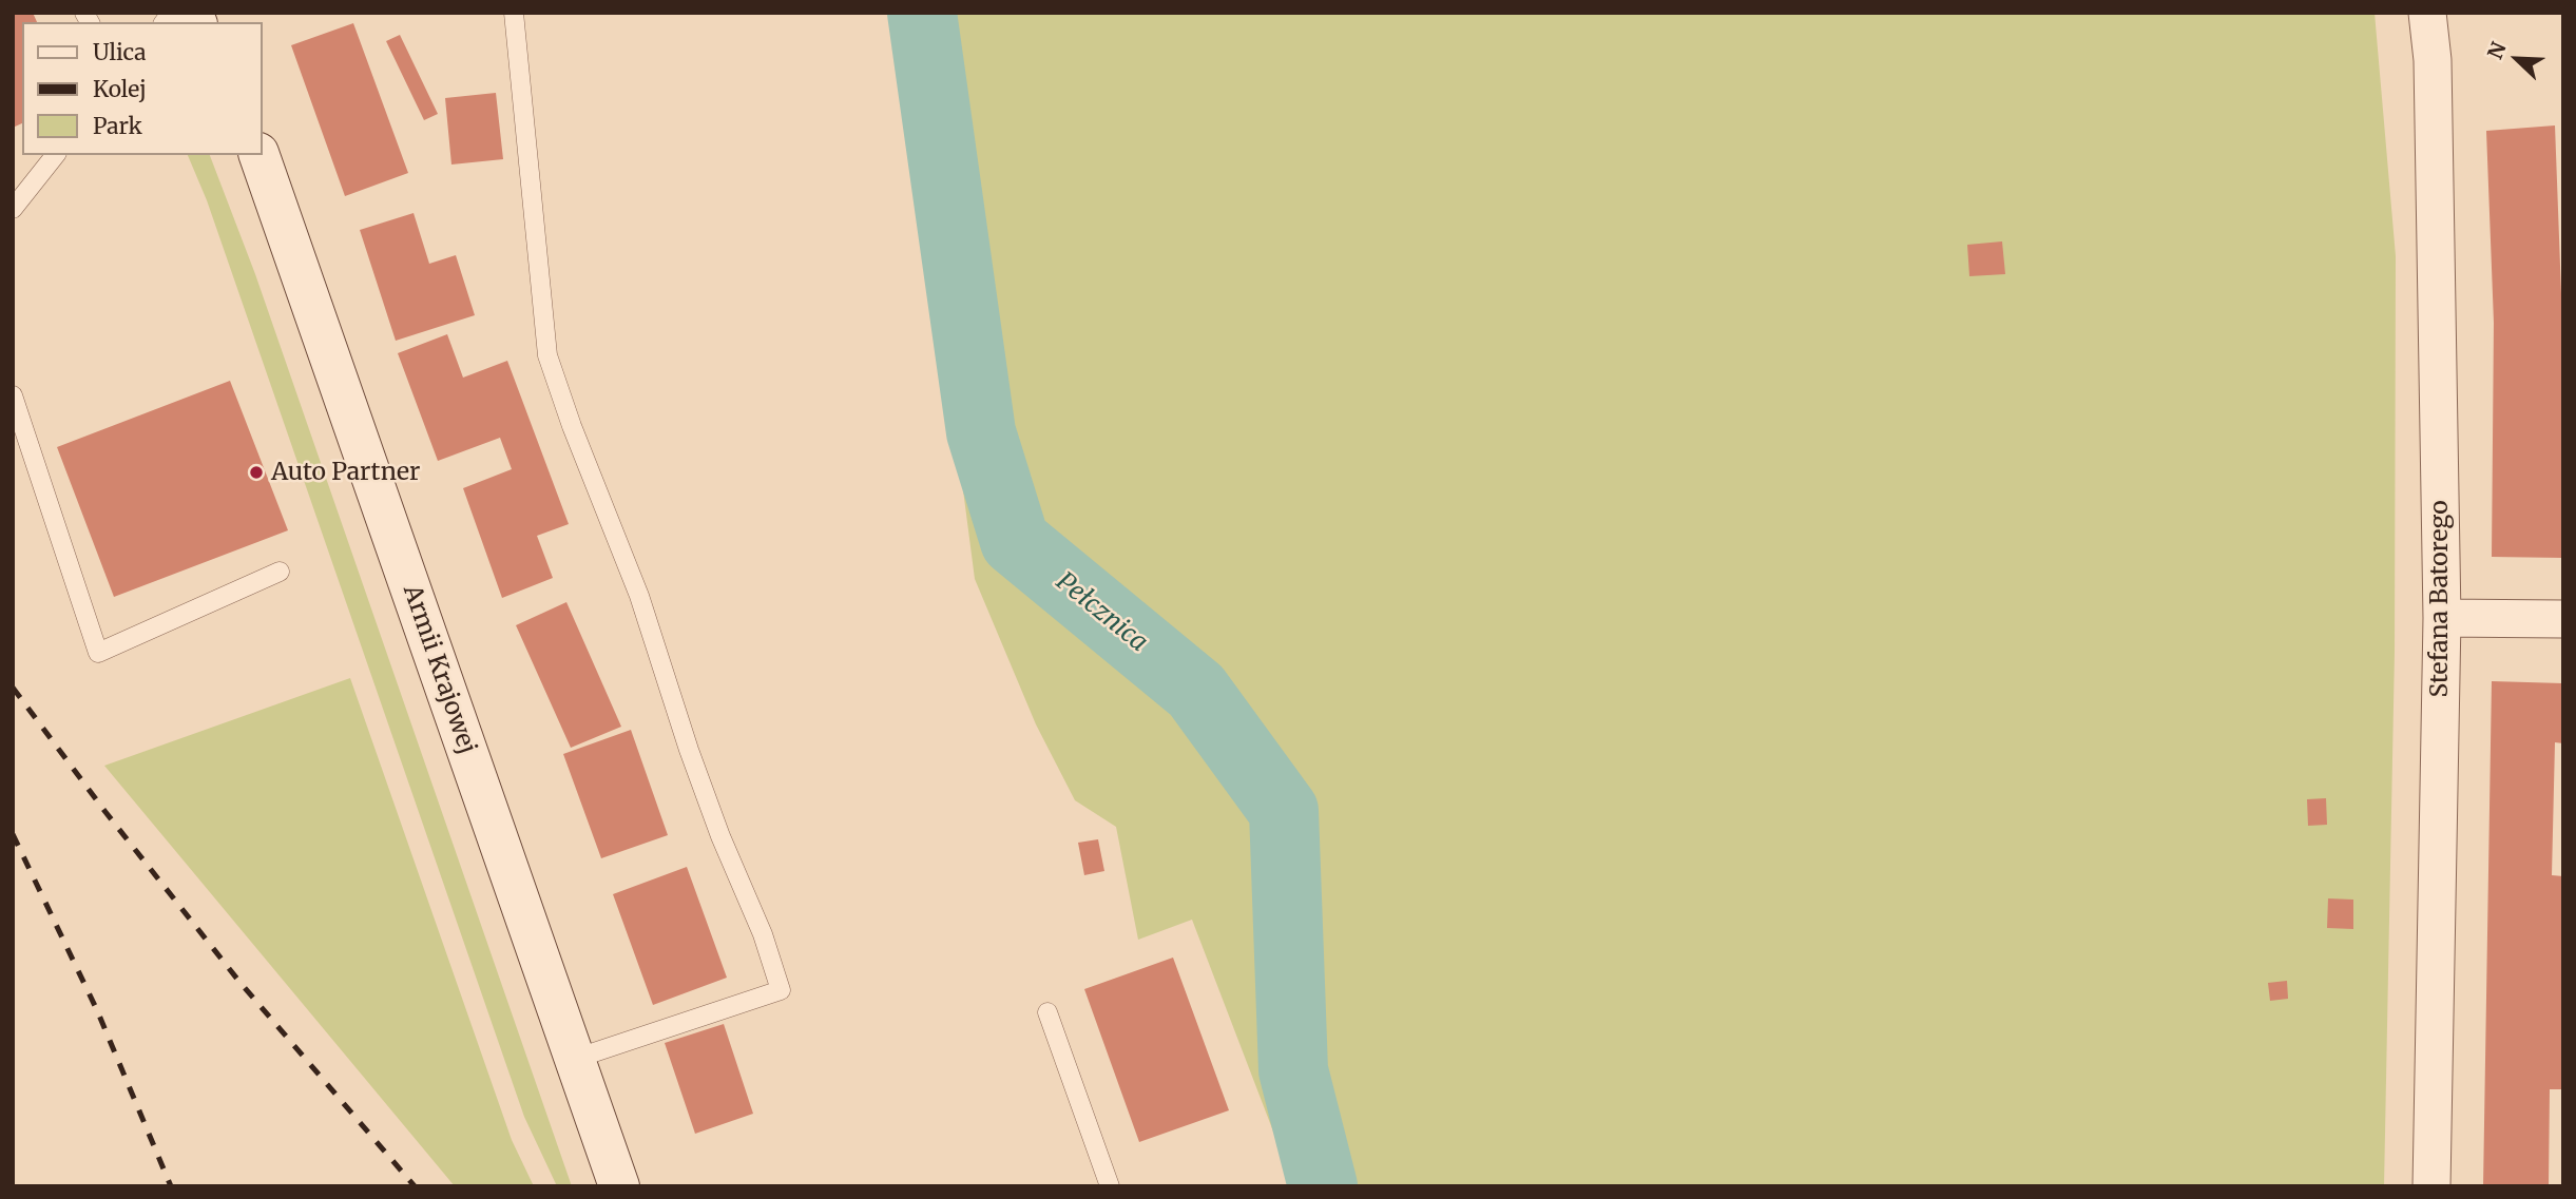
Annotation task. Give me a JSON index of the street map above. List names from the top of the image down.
{
  "streets": {
    "main road": ["Armii Krajowej"],
    "street": ["Stefana Batorego"]
  },
  "water": ["Pełcznica"],
  "places": ["Auto Partner"],
  "legend": ["Ulica", "Kolej", "Park"],
  "north": "top left"
}
